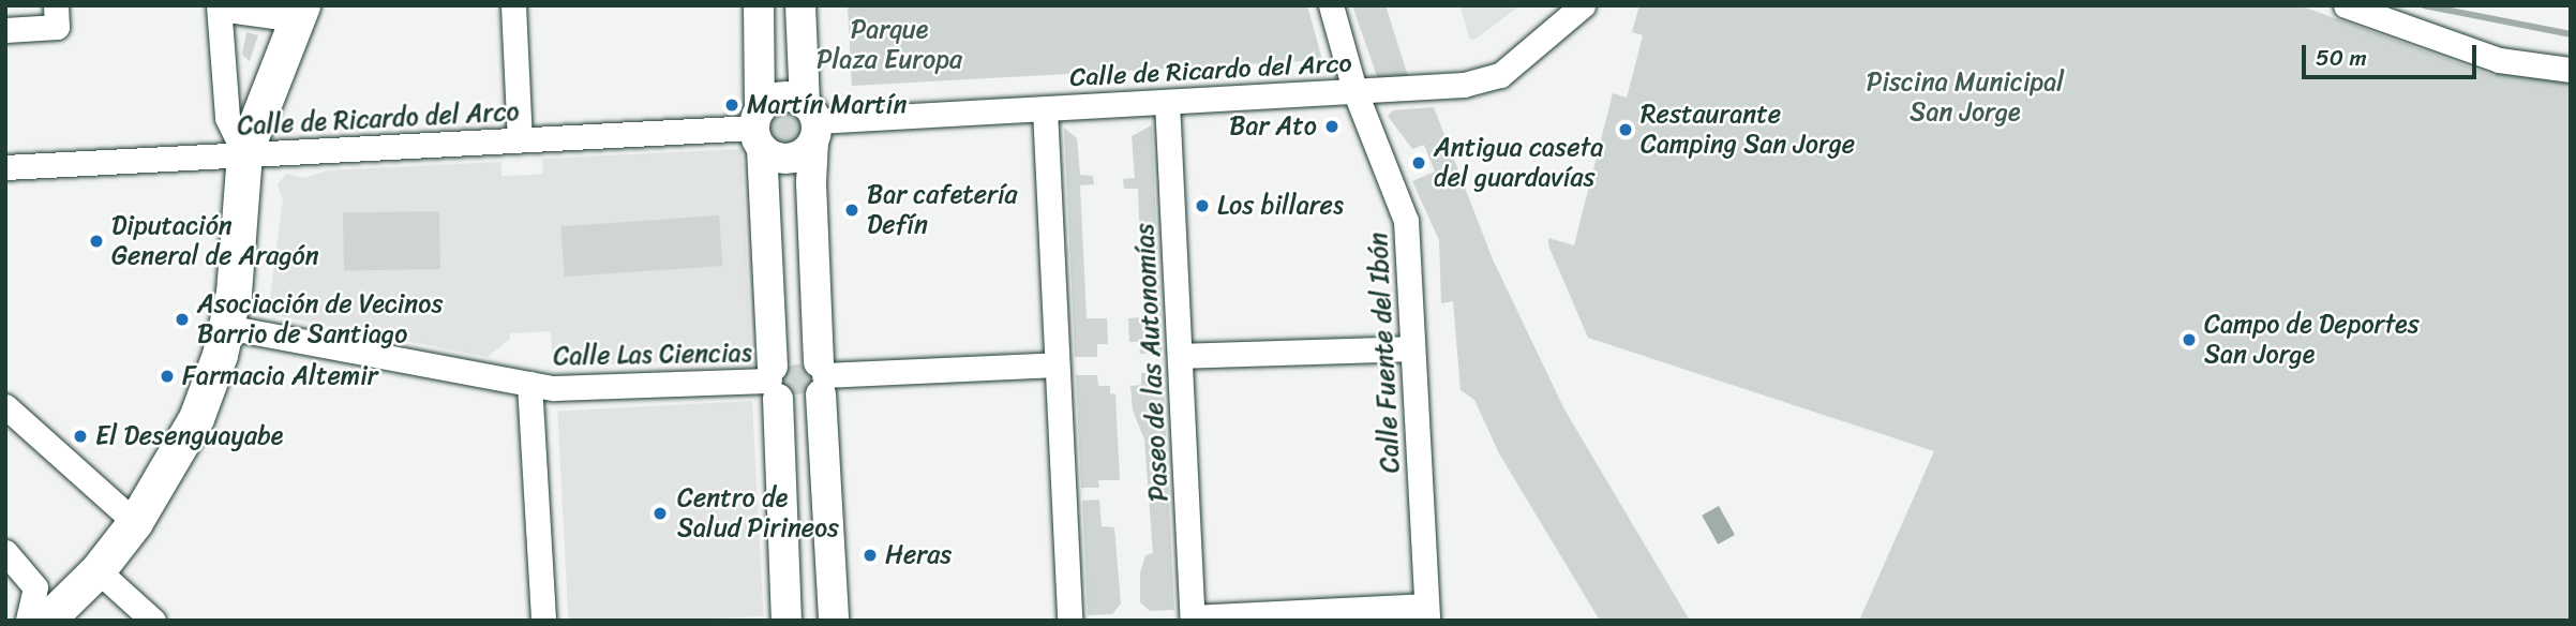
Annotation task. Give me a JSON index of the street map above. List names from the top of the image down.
{
  "streets": {
    "street": [
      "Calle de Ricardo del Arco",
      "Calle Fuente del Ibón",
      "Calle Las Ciencias",
      "Paseo de las Autonomías"
    ]
  },
  "crossings": [
    ["Calle de Ricardo del Arco", "Calle Fuente del Ibón"],
    ["Calle de Ricardo del Arco", "Paseo de las Autonomías"]
  ],
  "parks": ["Parque Plaza Europa", "Piscina Municipal San Jorge"],
  "places": [
    "Martín Martín",
    "Bar Ato",
    "Restaurante Camping San Jorge",
    "Antigua caseta del guardavías",
    "Los billares",
    "Bar cafetería Defín",
    "Diputación General de Aragón",
    "Asociación de Vecinos Barrio de Santiago",
    "Campo de Deportes San Jorge",
    "Farmacia Altemir",
    "El Desenguayabe",
    "Centro de Salud Pirineos",
    "Heras"
  ],
  "scale_bar": "50 m"
}
